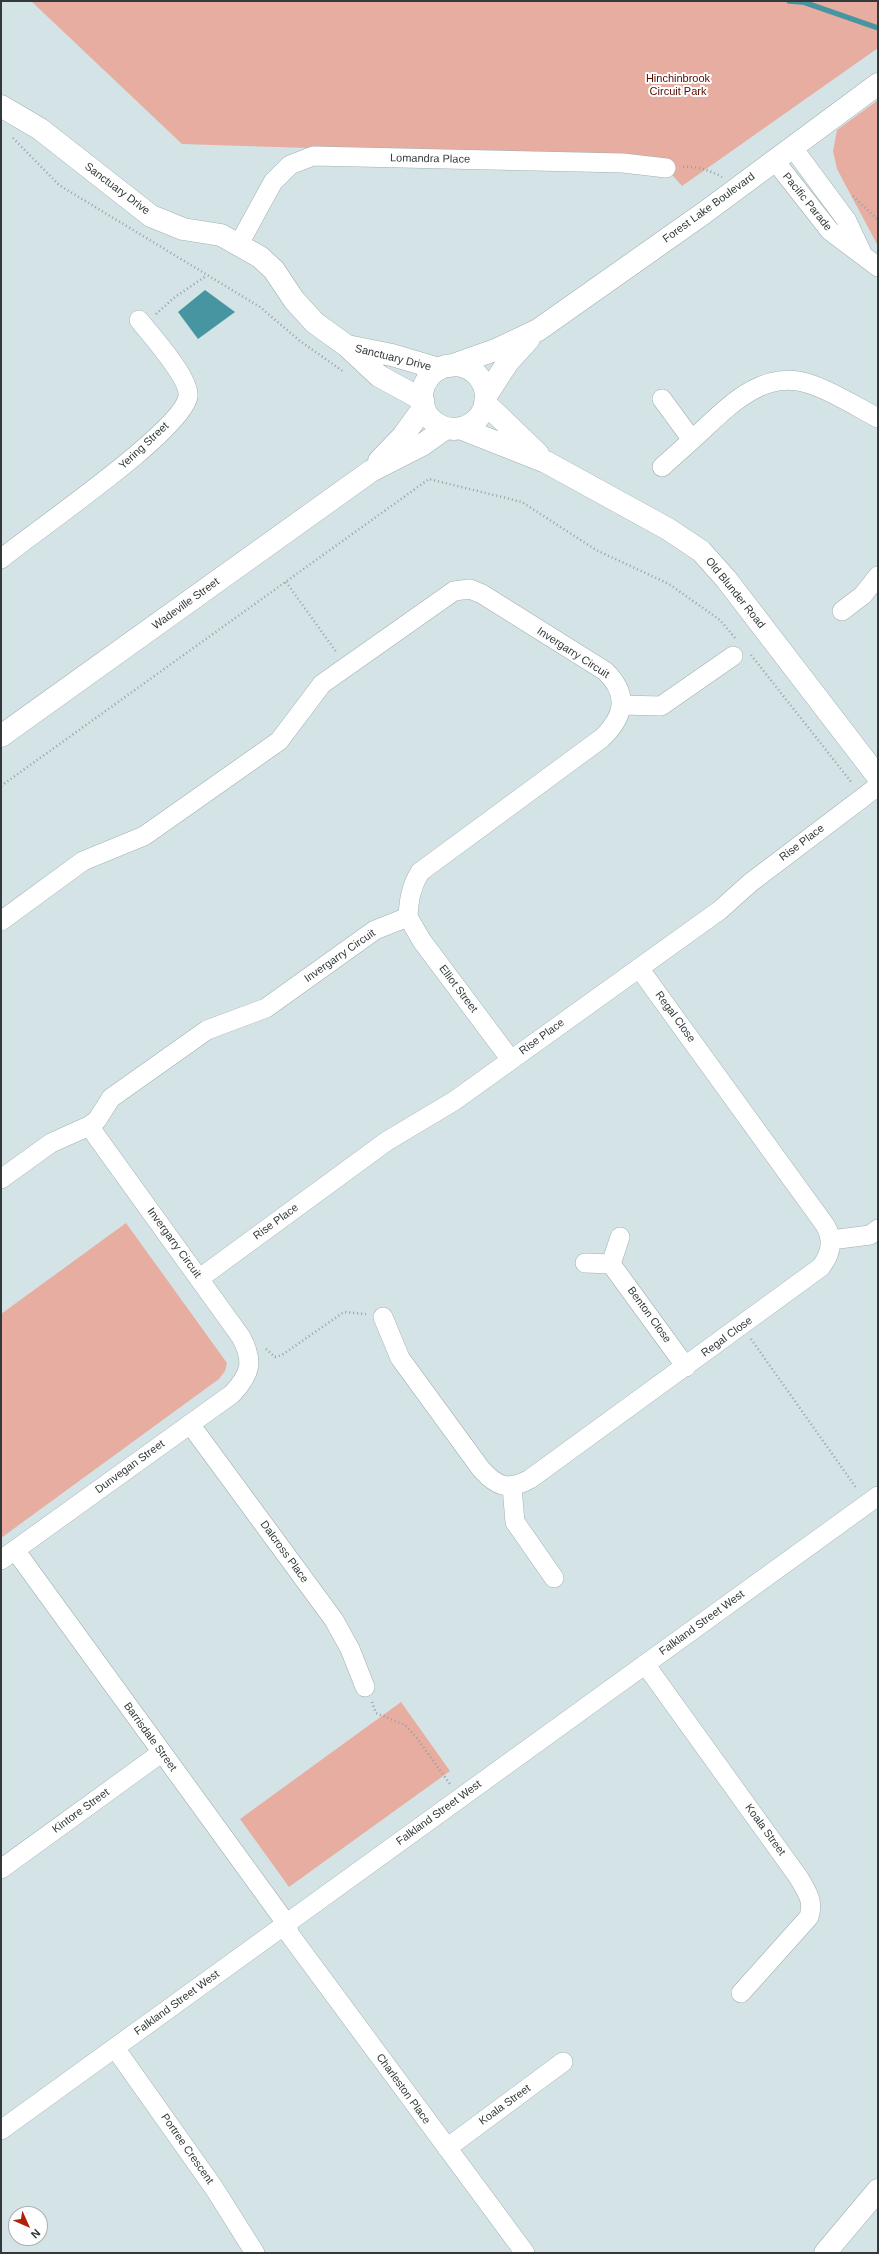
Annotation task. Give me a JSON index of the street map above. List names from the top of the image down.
{
  "streets": {
    "main road": [
      "Sanctuary Drive",
      "Forest Lake Boulevard",
      "Old Blunder Road",
      "Wadeville Street"
    ],
    "street": [
      "Lomandra Place",
      "Pacific Parade",
      "Yering Street",
      "Invergarry Circuit",
      "Rise Place",
      "Elliot Street",
      "Regal Close",
      "Benton Close",
      "Dunvegan Street",
      "Dalcross Place",
      "Falkland Street West",
      "Barrisdale Street",
      "Kintore Street",
      "Koala Street",
      "Charleston Place",
      "Portree Crescent"
    ]
  },
  "crossings": [
    ["Lomandra Place", "Sanctuary Drive"],
    ["Sanctuary Drive", "Forest Lake Boulevard"],
    ["Sanctuary Drive", "Old Blunder Road"],
    ["Sanctuary Drive", "Wadeville Street"],
    ["Pacific Parade", "Forest Lake Boulevard"],
    ["Forest Lake Boulevard", "Old Blunder Road"],
    ["Forest Lake Boulevard", "Wadeville Street"],
    ["Old Blunder Road", "Wadeville Street"],
    ["Invergarry Circuit", "Rise Place"],
    ["Invergarry Circuit", "Elliot Street"],
    ["Invergarry Circuit", "Dunvegan Street"],
    ["Rise Place", "Elliot Street"],
    ["Rise Place", "Regal Close"],
    ["Regal Close", "Benton Close"],
    ["Dunvegan Street", "Dalcross Place"],
    ["Dunvegan Street", "Barrisdale Street"],
    ["Falkland Street West", "Barrisdale Street"],
    ["Falkland Street West", "Koala Street"],
    ["Falkland Street West", "Charleston Place"],
    ["Falkland Street West", "Portree Crescent"],
    ["Barrisdale Street", "Kintore Street"],
    ["Barrisdale Street", "Charleston Place"],
    ["Koala Street", "Charleston Place"]
  ],
  "parks": ["Hinchinbrook Circuit Park"],
  "north": "bottom right"
}
